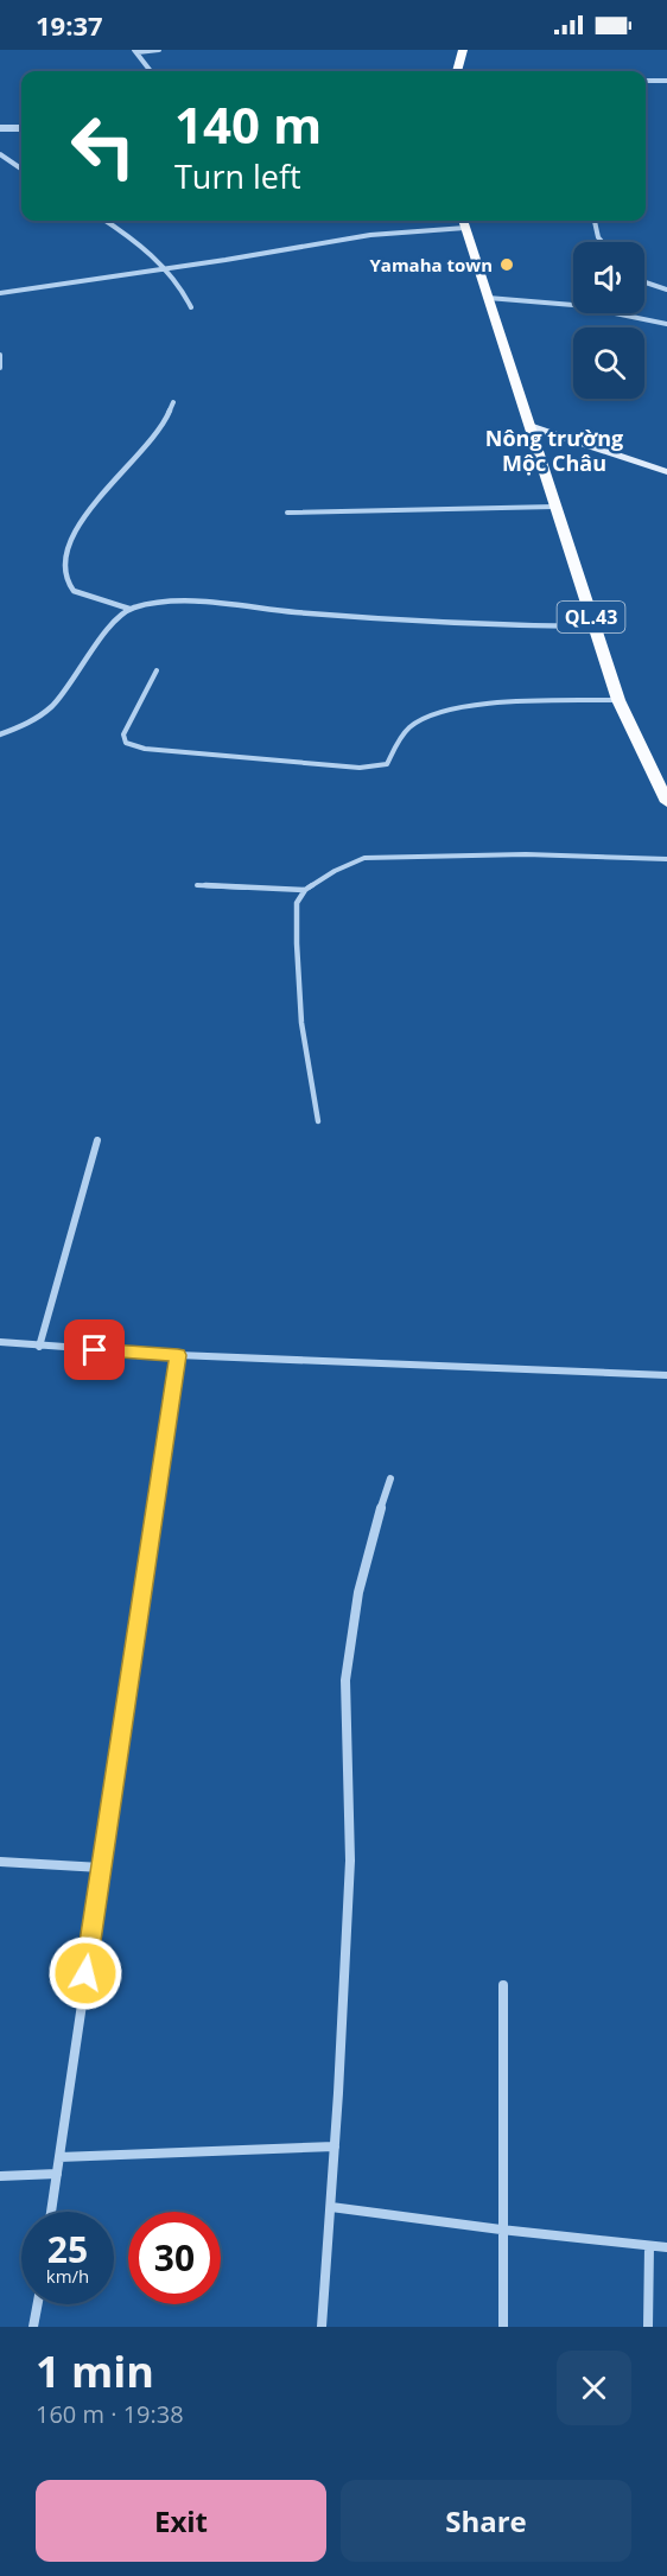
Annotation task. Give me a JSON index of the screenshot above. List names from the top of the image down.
{
  "streets": {
    "main road": ["QL.43"]
  },
  "districts": ["Nông trường Mộc Châu"],
  "places": ["Yamaha town"],
  "page": {
    "status": "19:37",
    "turn": ["140 m", "Turn left"],
    "speed": "25 km/h",
    "limit": "30",
    "heading": ["1 min", "160 m · 19:38"],
    "buttons": ["Exit", "Share"]
  }
}
